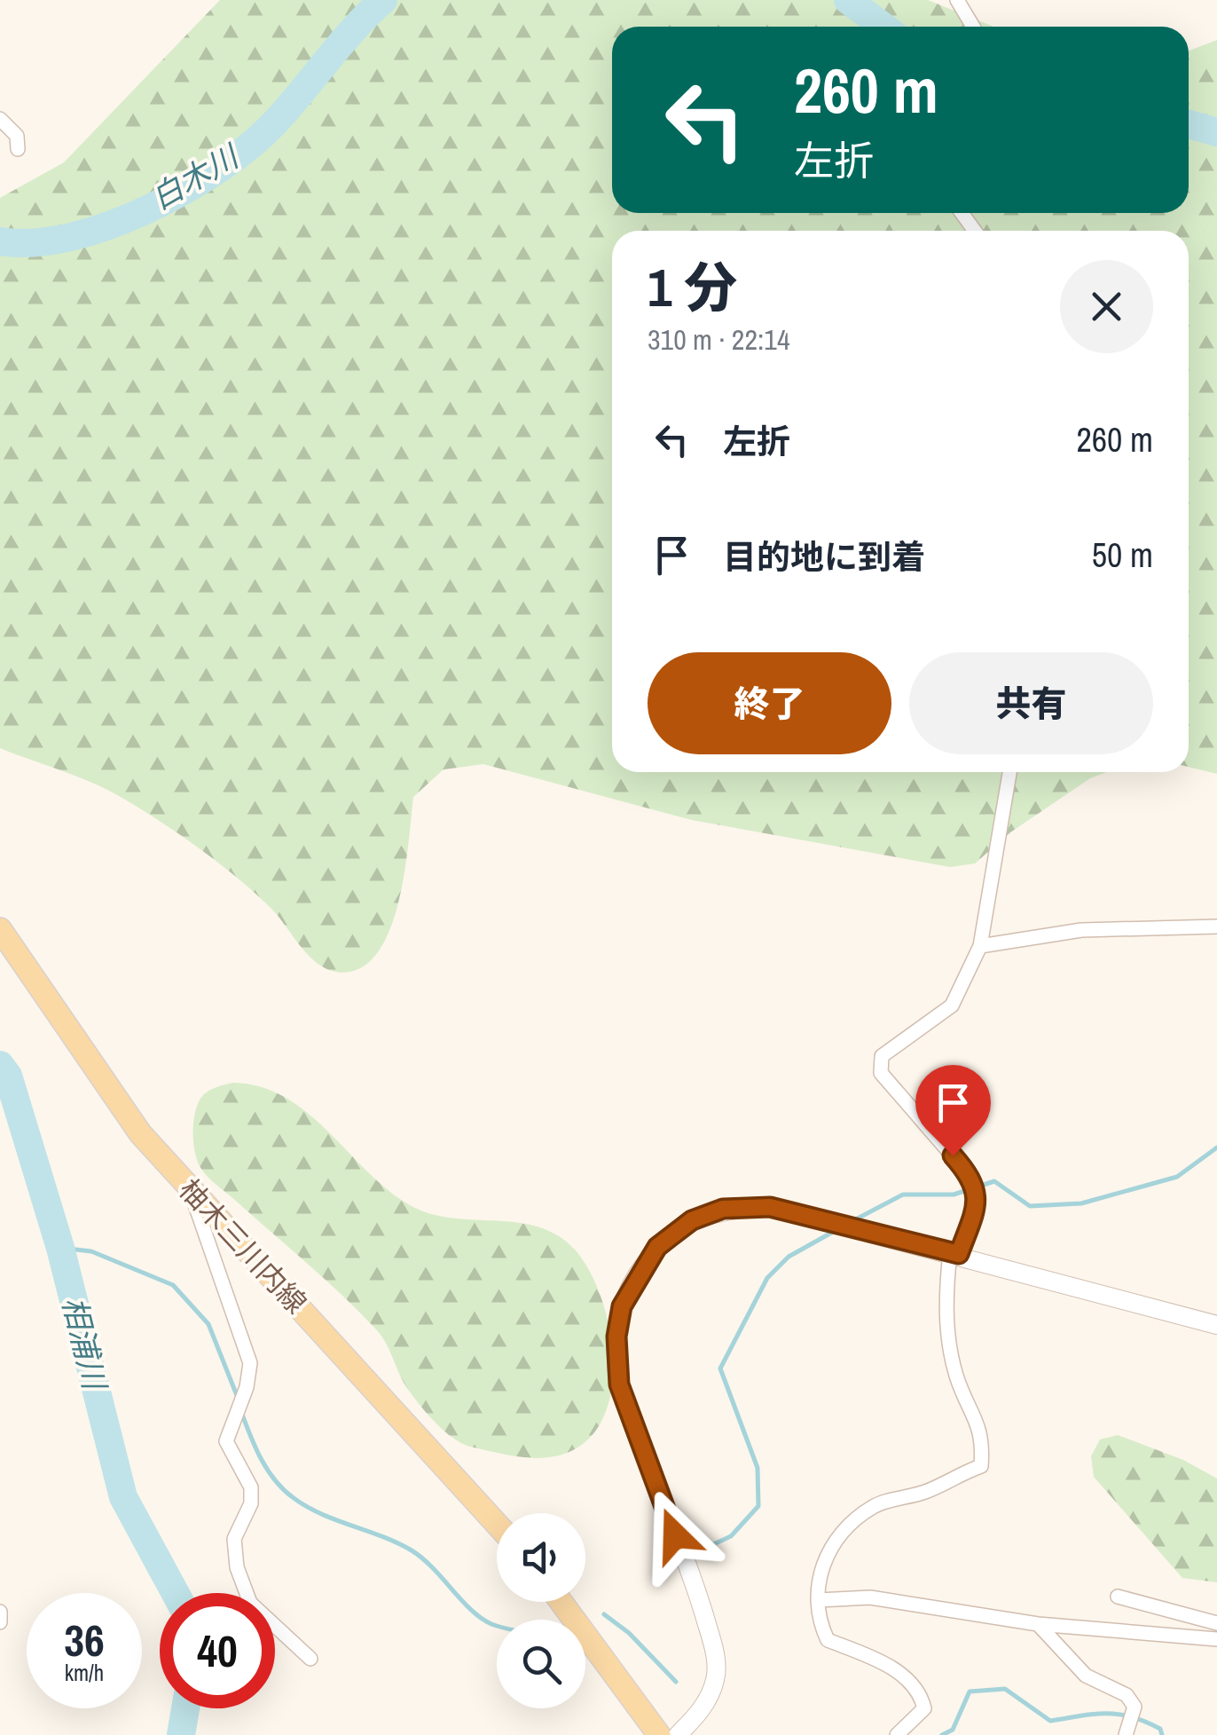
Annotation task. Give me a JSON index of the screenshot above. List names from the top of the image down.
{
  "streets": {
    "main road": ["柚木三川内線"]
  },
  "water": ["白木川", "相浦川"],
  "page": {
    "turn": ["260 m", "左折"],
    "heading": ["1 分", "310 m · 22:14"],
    "list": [
      {
        "name": "左折",
        "value": "260 m"
      },
      {
        "name": "目的地に到着",
        "value": "50 m"
      }
    ],
    "buttons": ["終了", "共有"],
    "speed": "36 km/h",
    "limit": "40"
  }
}
